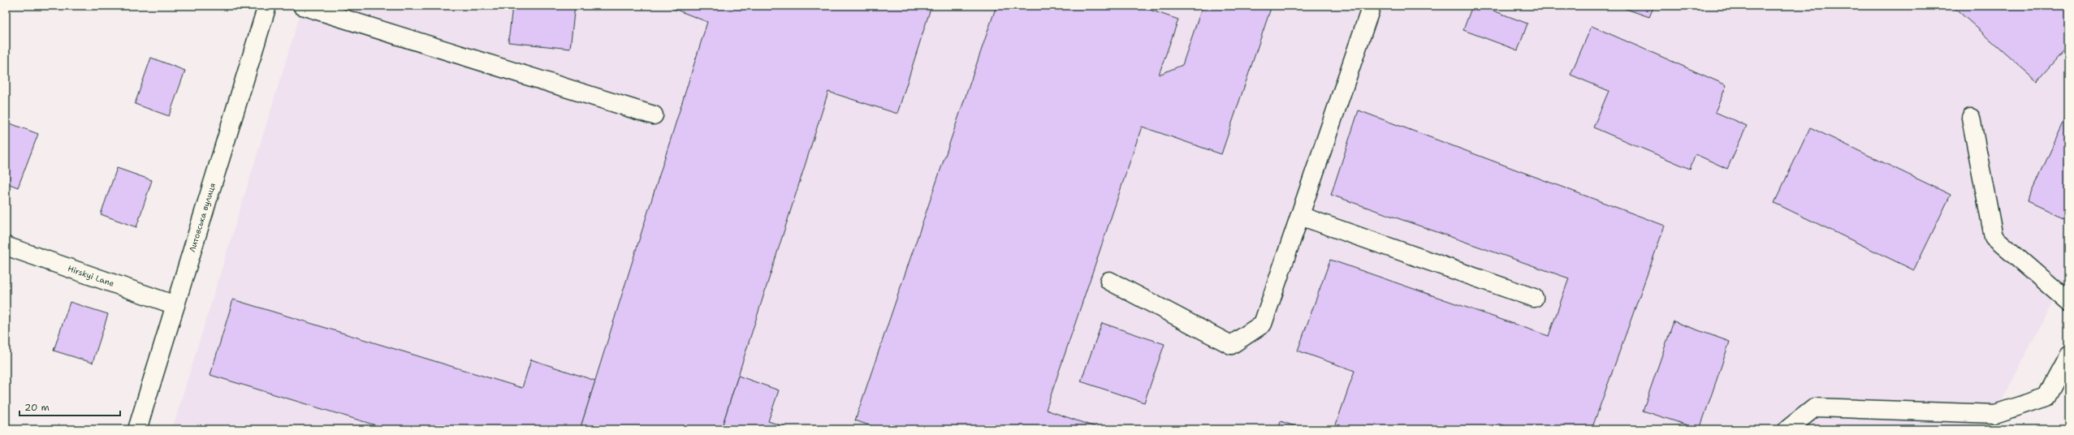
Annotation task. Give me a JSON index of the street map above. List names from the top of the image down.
{
  "streets": {
    "street": ["Литовська вулиця", "Hirskyi Lane"]
  },
  "crossings": [
    ["Литовська вулиця", "Hirskyi Lane"]
  ],
  "scale_bar": "20 m"
}
